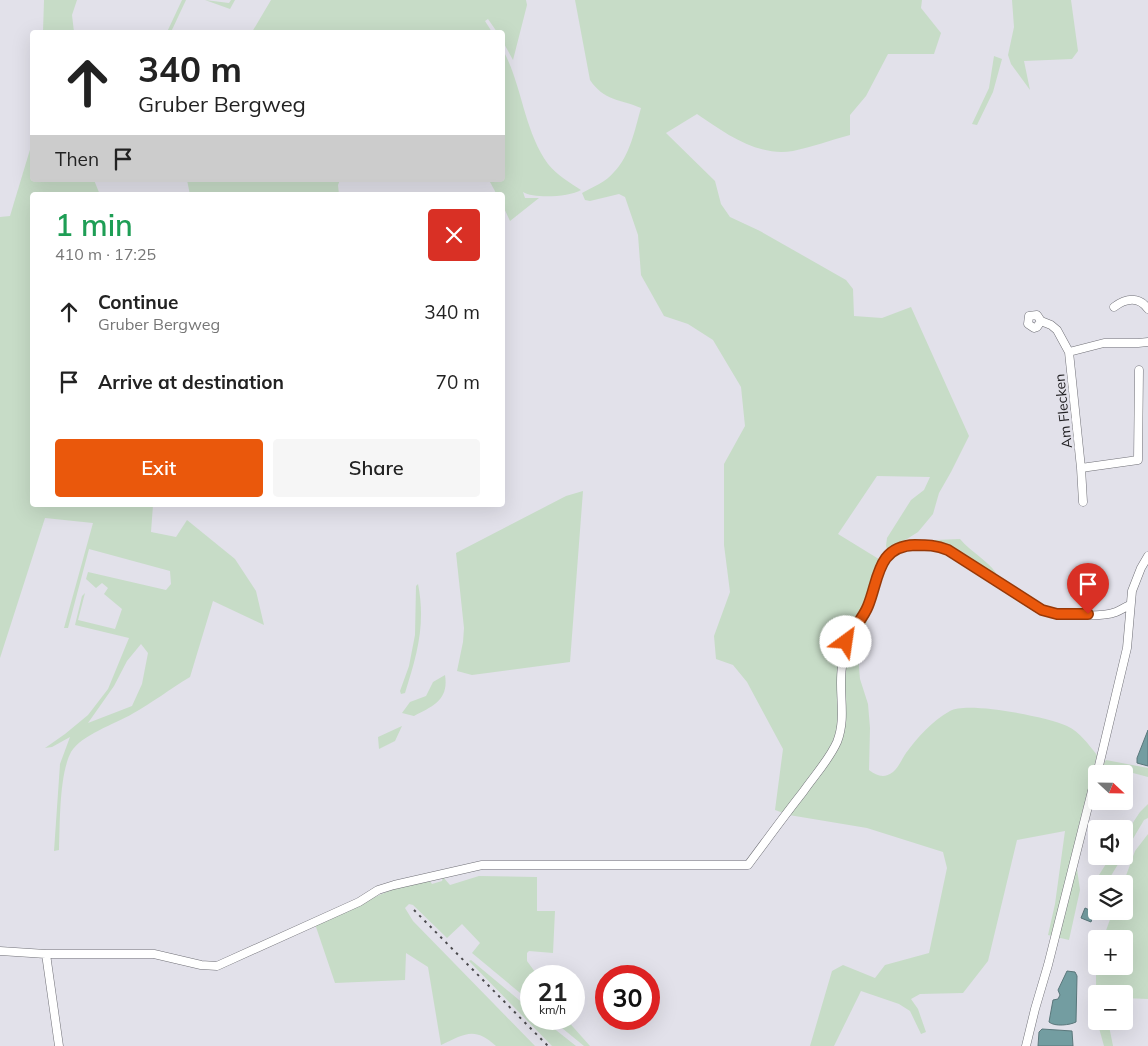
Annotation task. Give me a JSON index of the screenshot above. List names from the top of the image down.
{
  "streets": {
    "street": ["Am Flecken"]
  },
  "north": "right",
  "page": {
    "turn": ["340 m", "Gruber Bergweg"],
    "then": "Then",
    "heading": ["1 min", "410 m · 17:25"],
    "list": [
      {
        "name": "Continue",
        "note": "Gruber Bergweg",
        "value": "340 m"
      },
      {
        "name": "Arrive at destination",
        "value": "70 m"
      }
    ],
    "buttons": ["Exit", "Share"],
    "map_buttons": ["+", "−"],
    "speed": "21 km/h",
    "limit": "30"
  }
}
